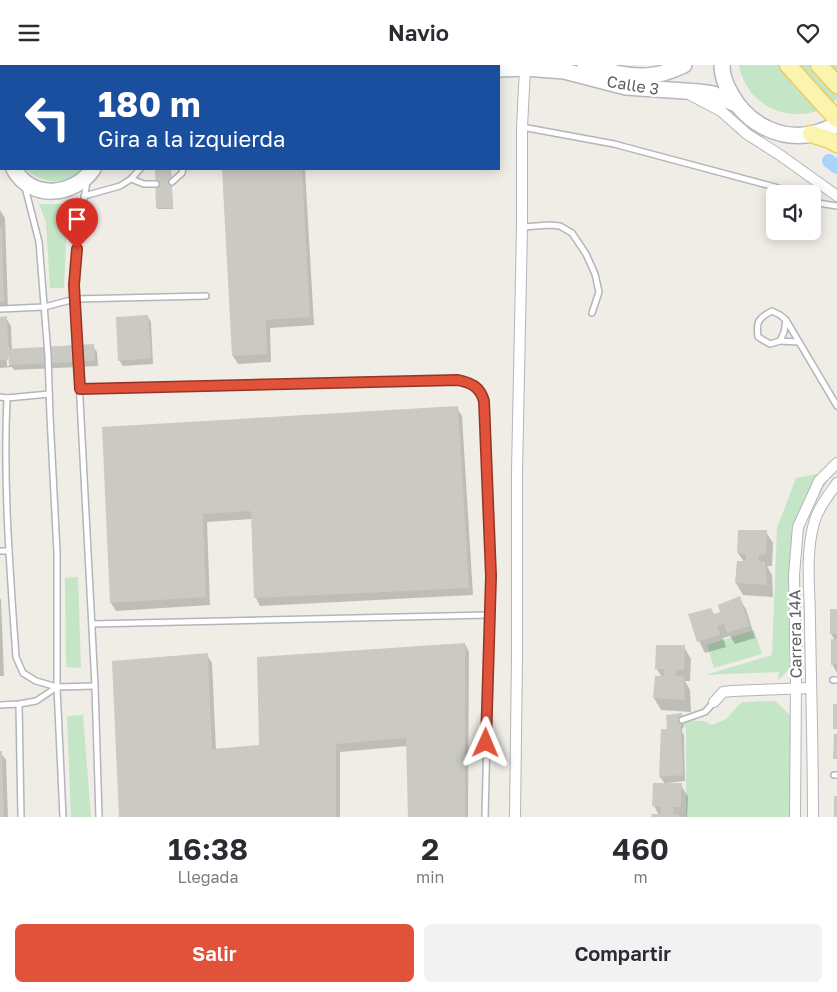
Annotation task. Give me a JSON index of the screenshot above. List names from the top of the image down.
{
  "streets": {
    "main road": ["Calle 3"],
    "street": ["Carrera 14A"]
  },
  "page": {
    "header": "Navio",
    "turn": ["180 m", "Gira a la izquierda"],
    "eta": [
      "16:38",
      "Llegada",
      "2",
      "min",
      "460",
      "m"
    ],
    "buttons": ["Salir", "Compartir"]
  }
}
